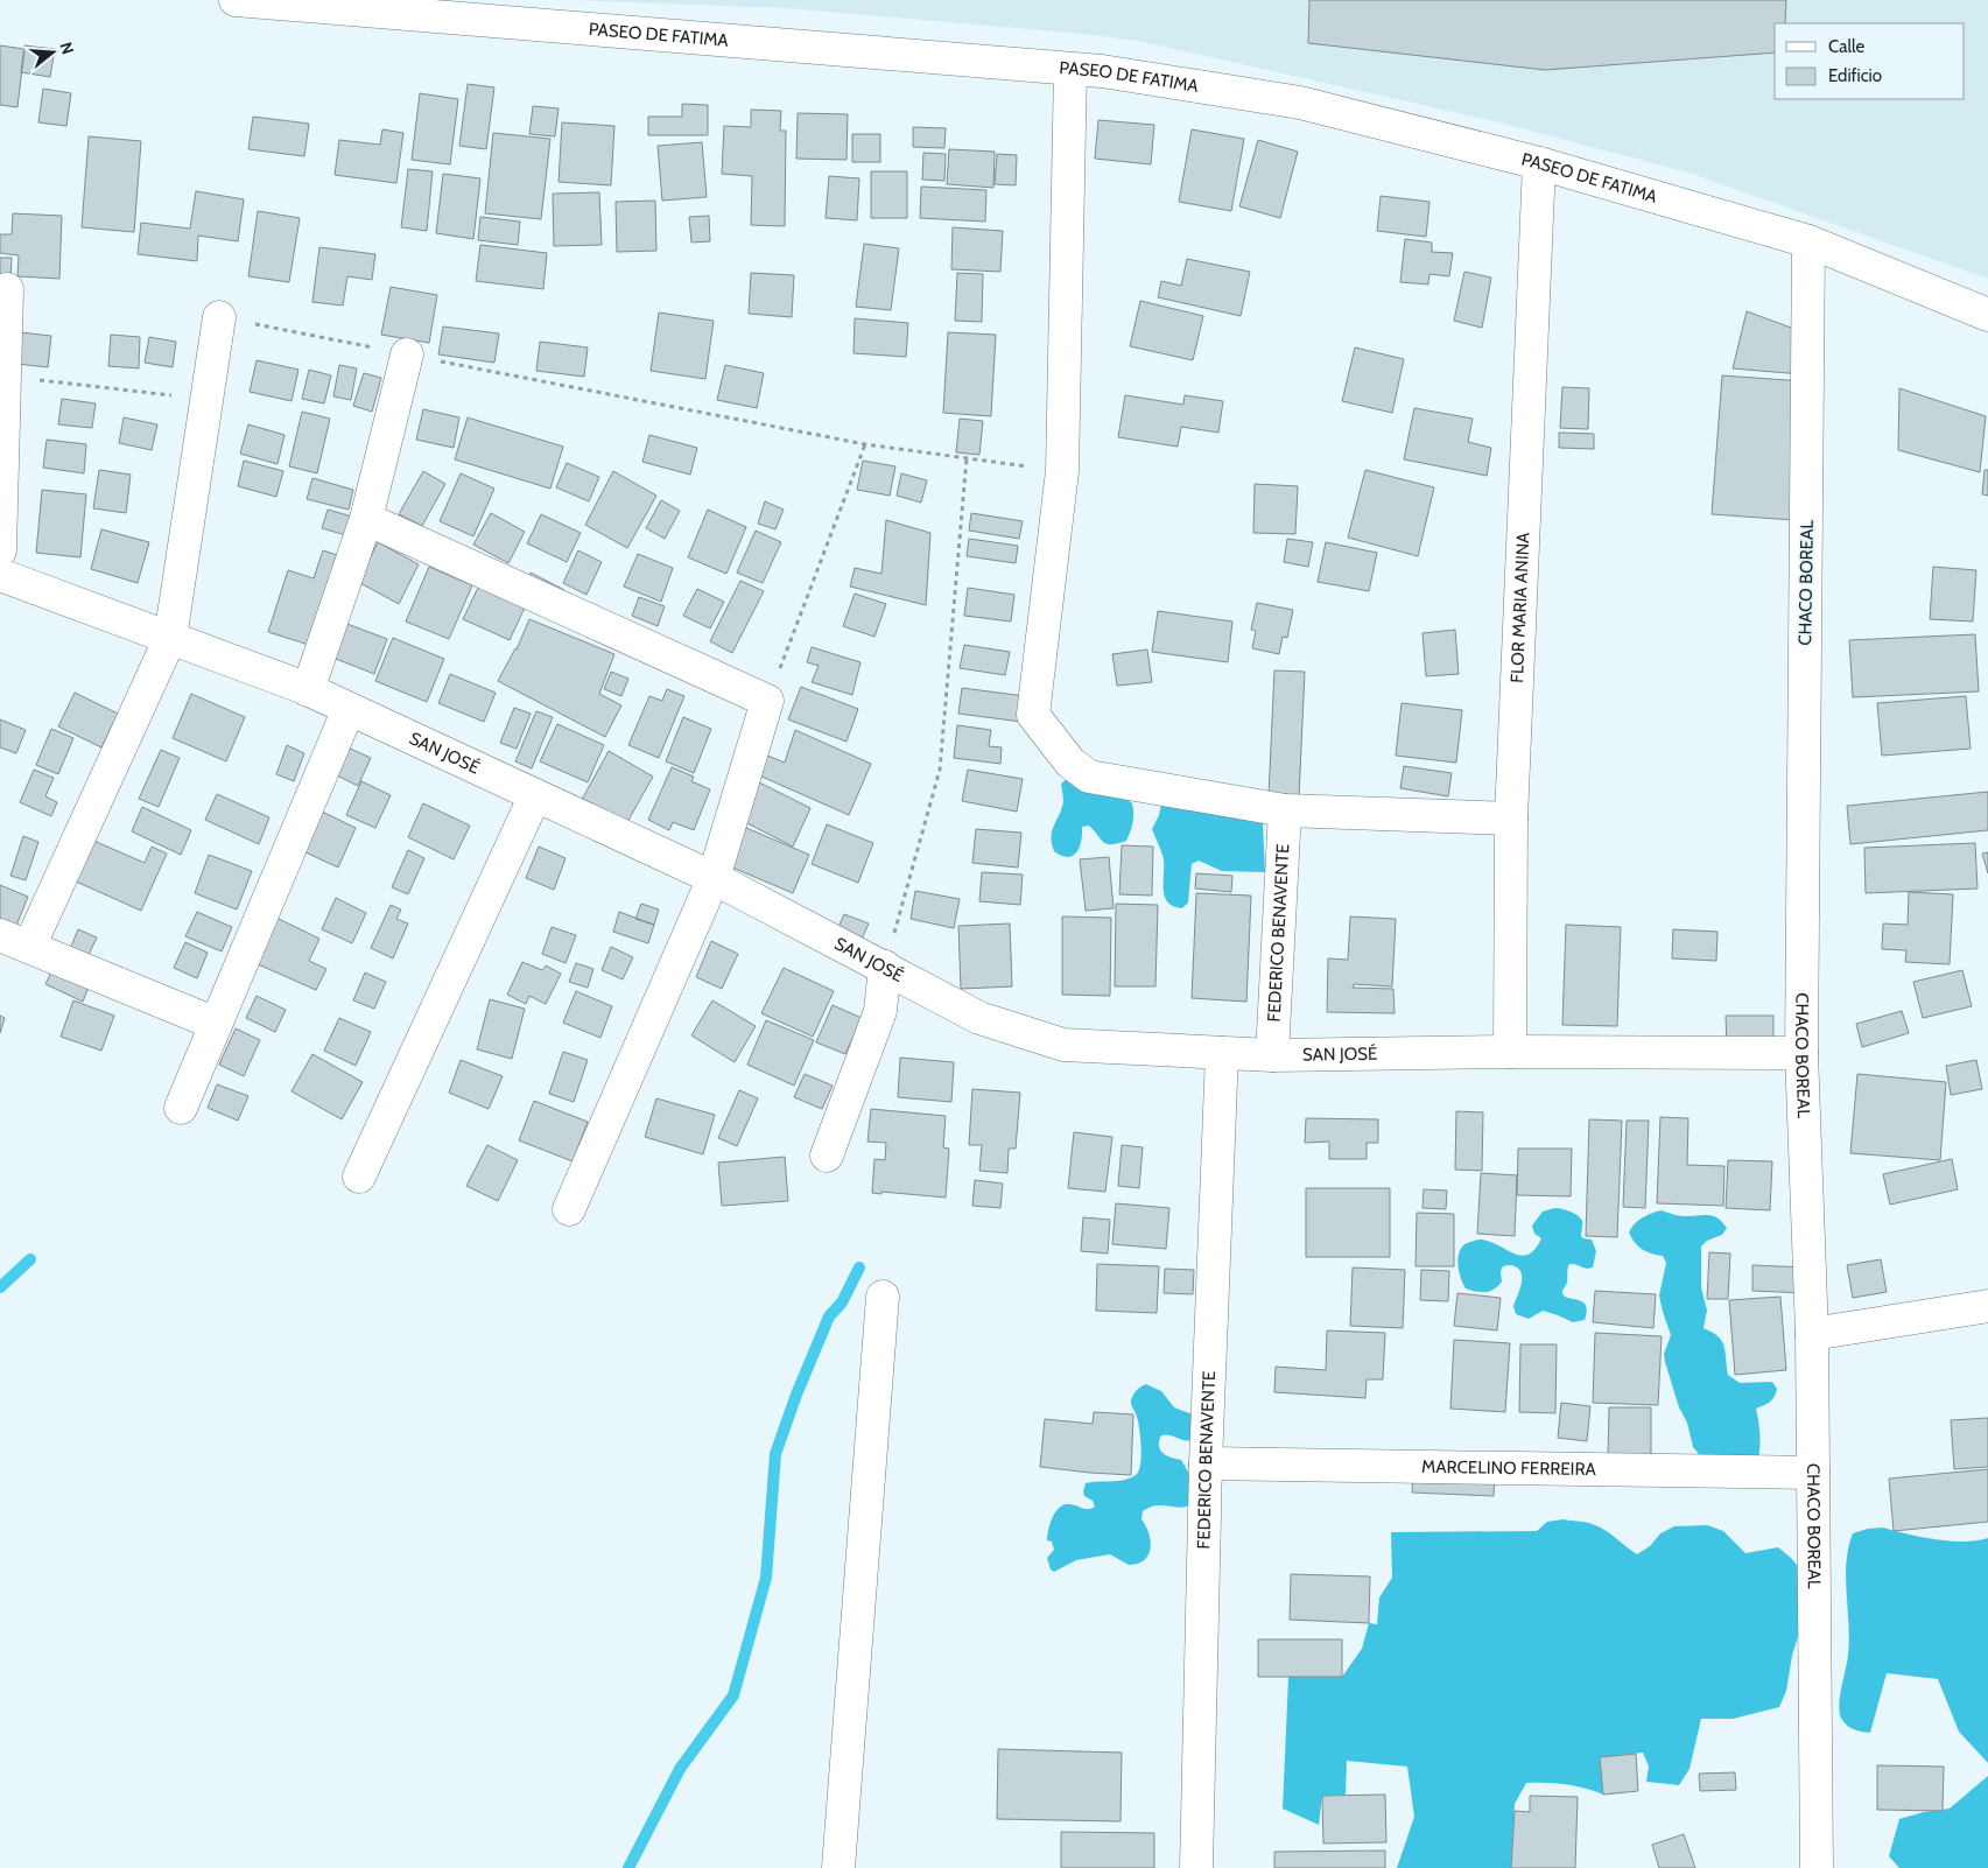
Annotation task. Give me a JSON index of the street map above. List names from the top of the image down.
{
  "streets": {
    "street": [
      "PASEO DE FATIMA",
      "CHACO BOREAL",
      "FLOR MARIA ANINA",
      "SAN JOSÉ",
      "FEDERICO BENAVENTE",
      "MARCELINO FERREIRA"
    ]
  },
  "crossings": [
    ["PASEO DE FATIMA", "CHACO BOREAL"],
    ["PASEO DE FATIMA", "FLOR MARIA ANINA"],
    ["CHACO BOREAL", "SAN JOSÉ"],
    ["CHACO BOREAL", "MARCELINO FERREIRA"],
    ["FLOR MARIA ANINA", "SAN JOSÉ"],
    ["SAN JOSÉ", "FEDERICO BENAVENTE"],
    ["FEDERICO BENAVENTE", "MARCELINO FERREIRA"]
  ],
  "legend": ["Calle", "Edificio"],
  "north": "right"
}
